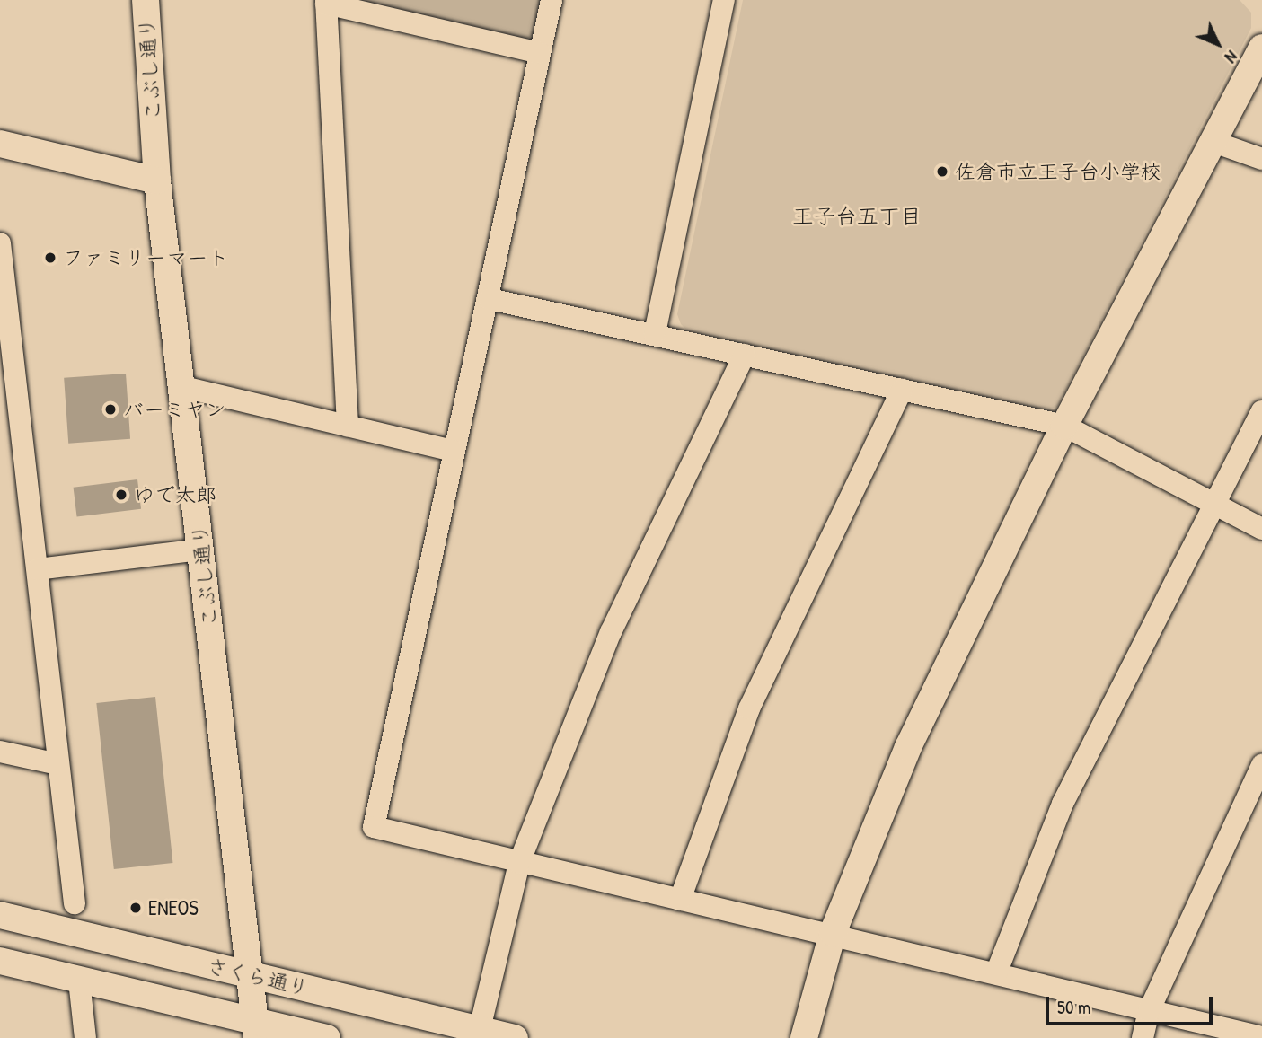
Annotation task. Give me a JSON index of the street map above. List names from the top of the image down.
{
  "streets": {
    "street": ["こぶし通り", "さくら通り"]
  },
  "crossings": [
    ["こぶし通り", "さくら通り"]
  ],
  "districts": ["王子台五丁目"],
  "places": [
    "佐倉市立王子台小学校",
    "ファミリーマート",
    "バーミヤン",
    "ゆで太郎",
    "ENEOS"
  ],
  "scale_bar": "50 m",
  "north": "bottom right"
}
